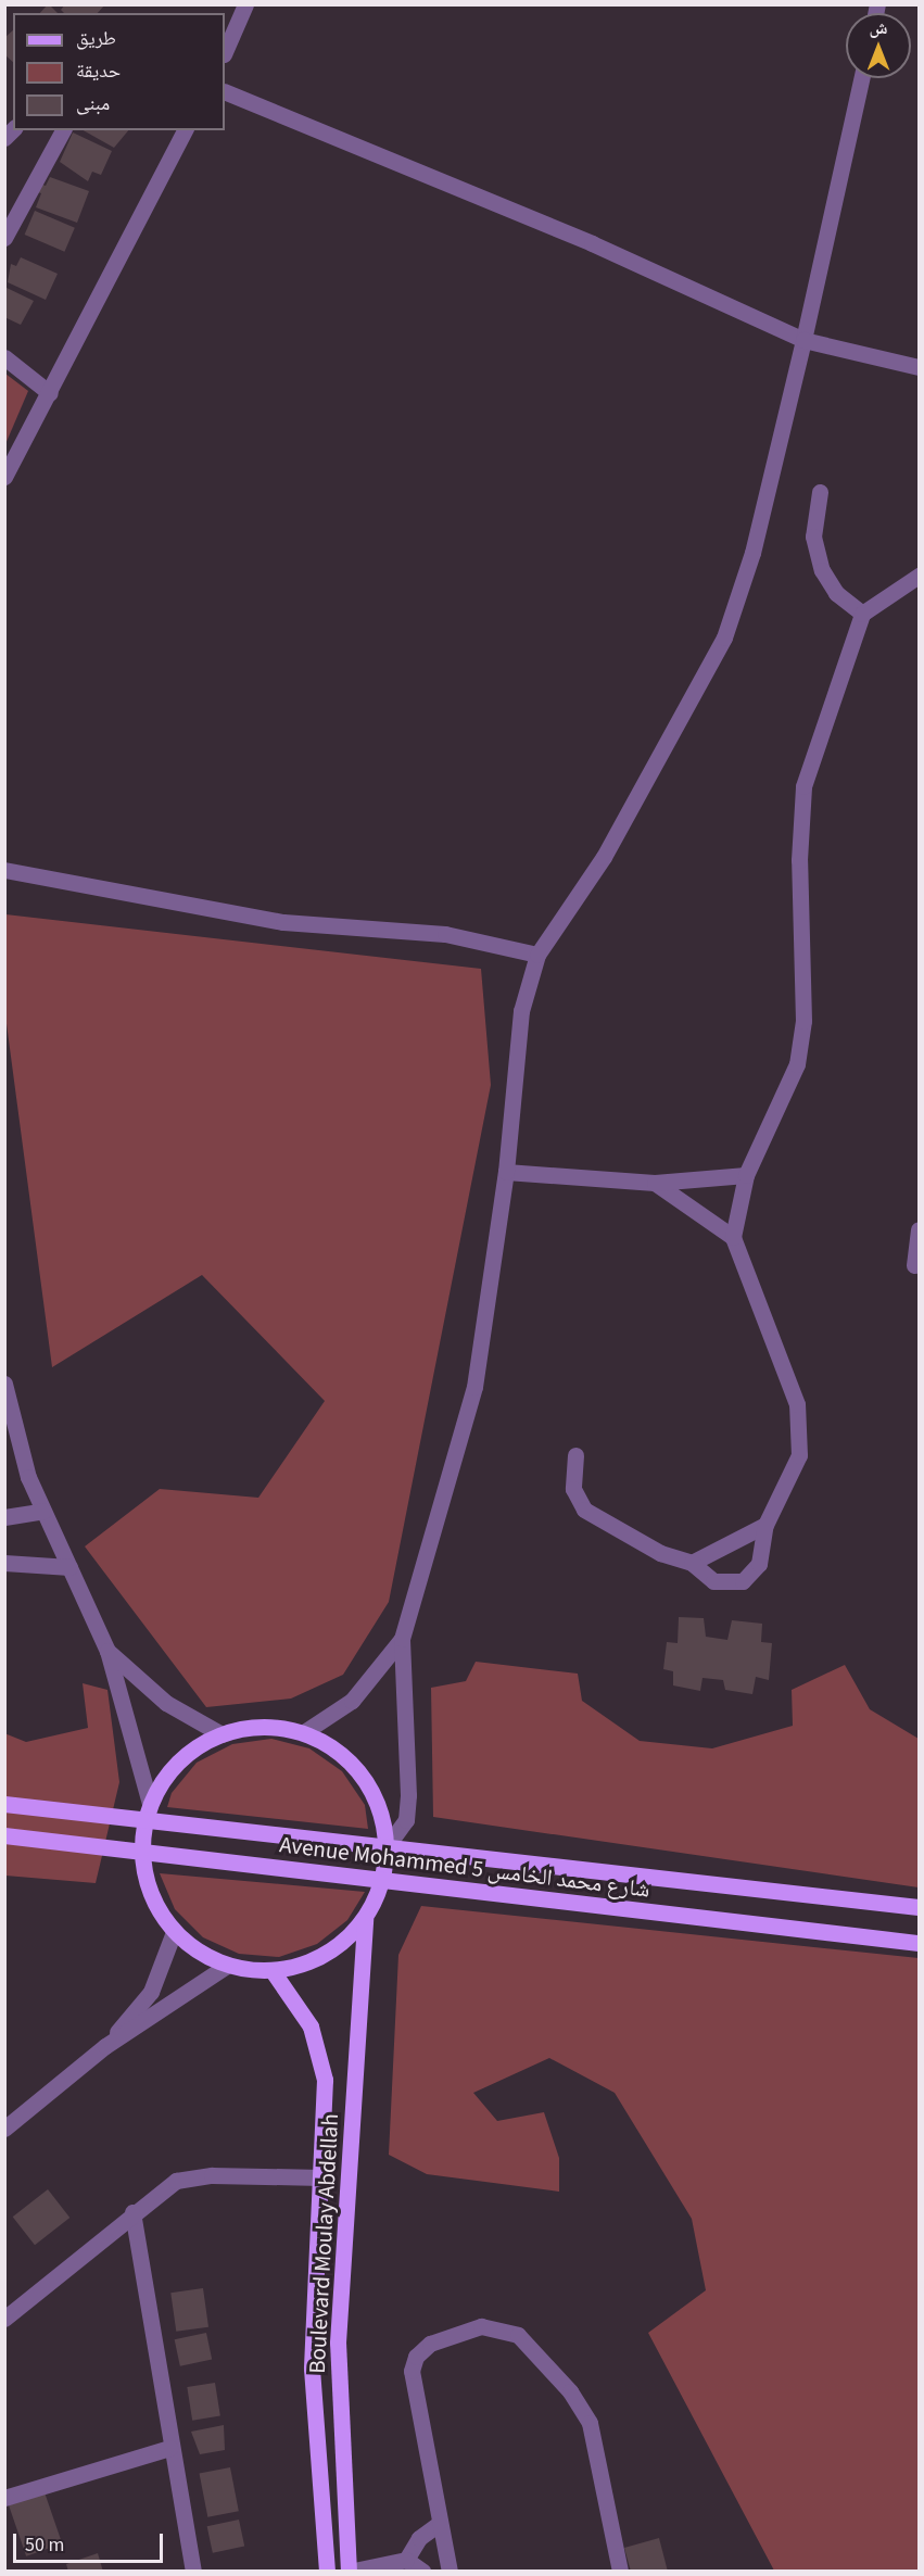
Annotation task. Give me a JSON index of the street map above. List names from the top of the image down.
{
  "streets": {
    "main road": ["Avenue Mohammed 5 شارع محمد الخامس", "Boulevard Moulay Abdellah"]
  },
  "legend": ["طريق", "حديقة", "مبنى"],
  "scale_bar": "50 m",
  "north": "top"
}
